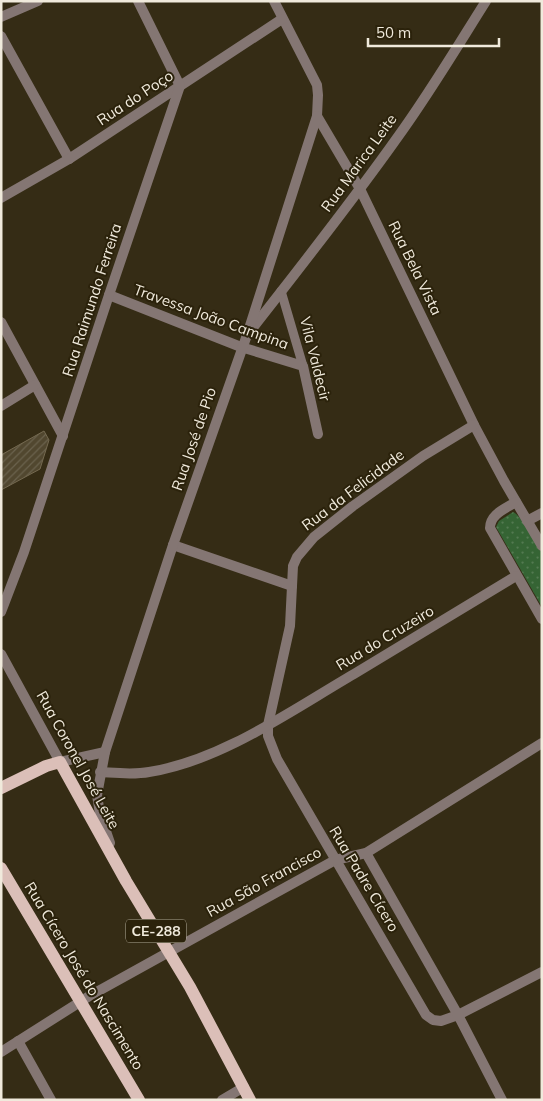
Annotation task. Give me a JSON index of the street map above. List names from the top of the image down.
{
  "streets": {
    "main road": ["Rua Coronel José Leite", "CE-288", "Rua Cícero José do Nascimento"],
    "street": [
      "Rua do Poço",
      "Rua Marica Leite",
      "Rua Bela Vista",
      "Rua Raimundo Ferreira",
      "Travessa João Campina",
      "Vila Valdecir",
      "Rua José de Pio",
      "Rua da Felicidade",
      "Rua do Cruzeiro",
      "Rua Padre Cícero",
      "Rua São Francisco"
    ]
  },
  "crossings": [
    ["Rua do Poço", "Rua Raimundo Ferreira"],
    ["Rua Marica Leite", "Rua Bela Vista"],
    ["Rua Marica Leite", "Vila Valdecir"],
    ["Rua Marica Leite", "Rua José de Pio"],
    ["Rua Bela Vista", "Rua José de Pio"],
    ["Rua Bela Vista", "Rua da Felicidade"],
    ["Rua Raimundo Ferreira", "Travessa João Campina"],
    ["Travessa João Campina", "Vila Valdecir"],
    ["Travessa João Campina", "Rua José de Pio"],
    ["Rua José de Pio", "Rua do Cruzeiro"],
    ["Rua José de Pio", "Rua Coronel José Leite"],
    ["Rua da Felicidade", "Rua do Cruzeiro"],
    ["Rua da Felicidade", "Rua Padre Cícero"],
    ["Rua do Cruzeiro", "Rua Coronel José Leite"],
    ["Rua do Cruzeiro", "Rua Padre Cícero"],
    ["Rua Coronel José Leite", "Rua São Francisco"],
    ["Rua Padre Cícero", "Rua São Francisco"],
    ["Rua São Francisco", "Rua Cícero José do Nascimento"]
  ],
  "scale_bar": "50 m"
}
